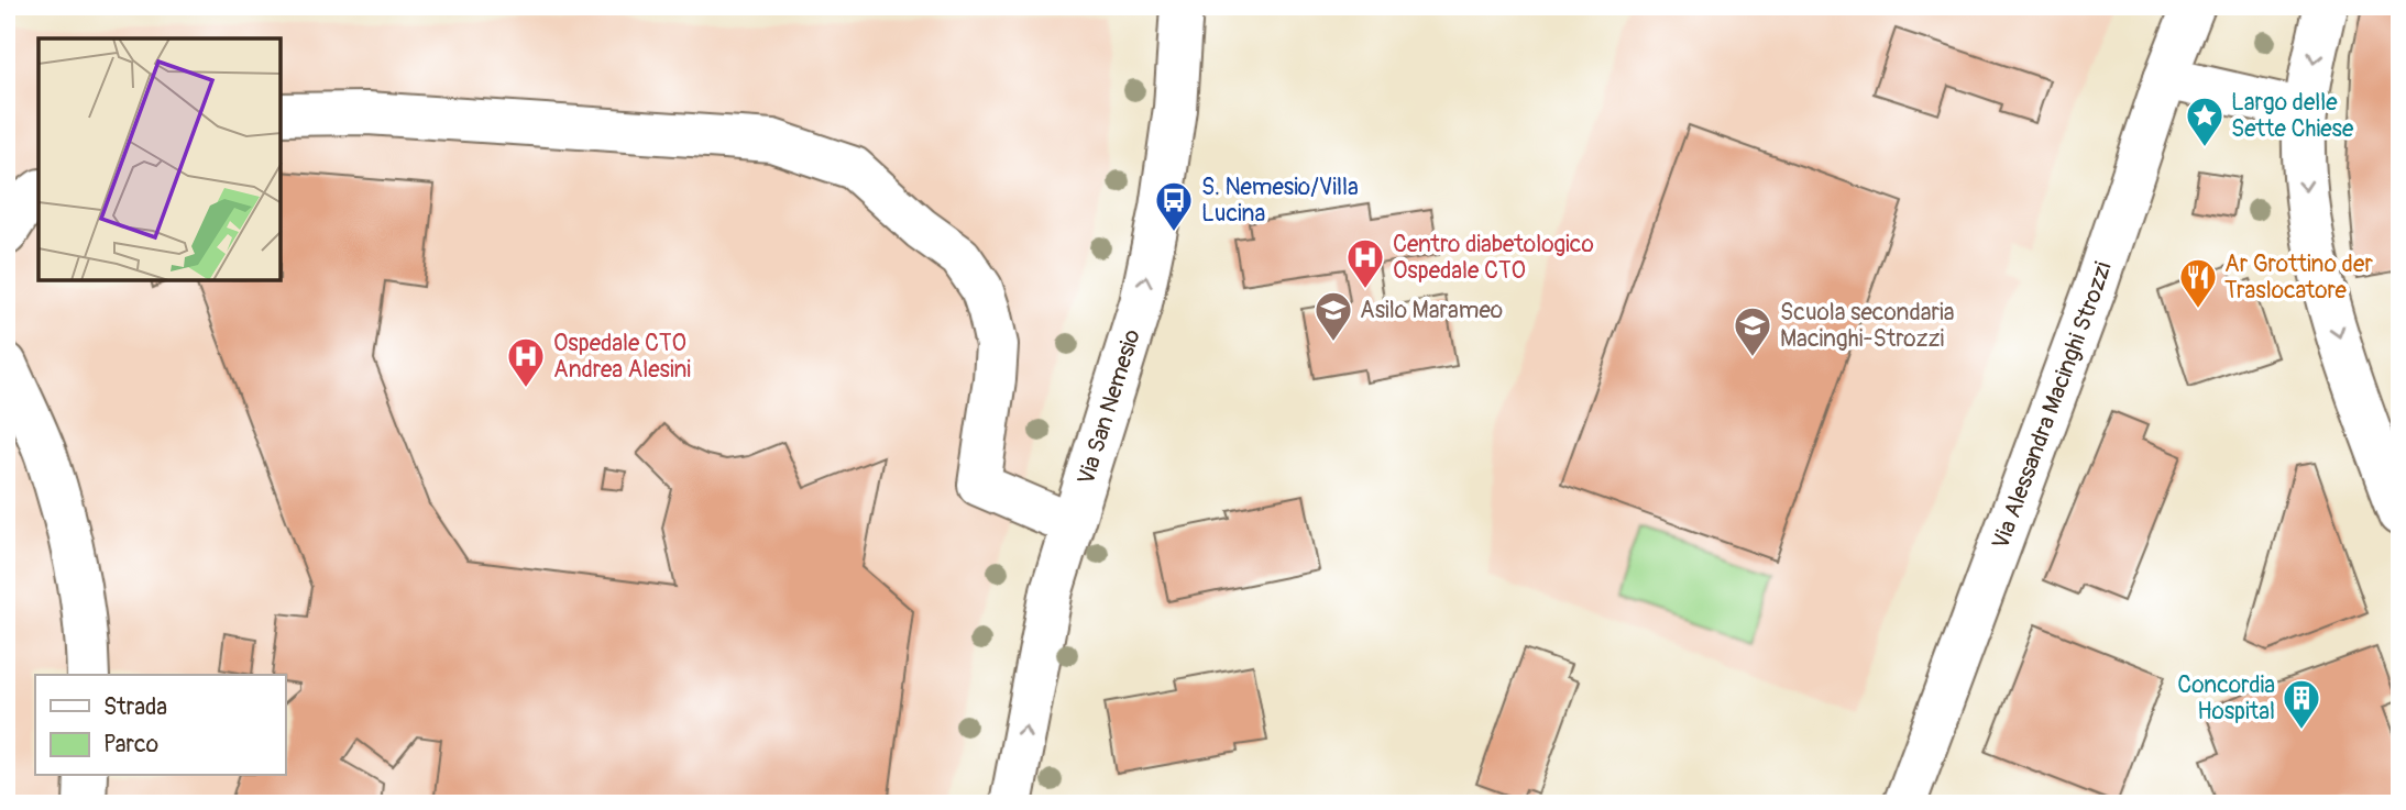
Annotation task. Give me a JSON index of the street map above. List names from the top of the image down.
{
  "streets": {
    "street": ["Via Alessandra Macinghi Strozzi", "Via San Nemesio"]
  },
  "one_way": ["Via San Nemesio"],
  "places": {
    "place": ["Largo delle Sette Chiese"],
    "bus stop": ["S. Nemesio/Villa Lucina"],
    "hospital": ["Centro diabetologico Ospedale CTO", "Ospedale CTO Andrea Alesini"],
    "restaurant": ["Ar Grottino der Traslocatore"],
    "school or university": ["Asilo Marameo", "Scuola secondaria Macinghi-Strozzi"],
    "building": ["Concordia Hospital"]
  },
  "legend": ["Strada", "Parco"]
}
